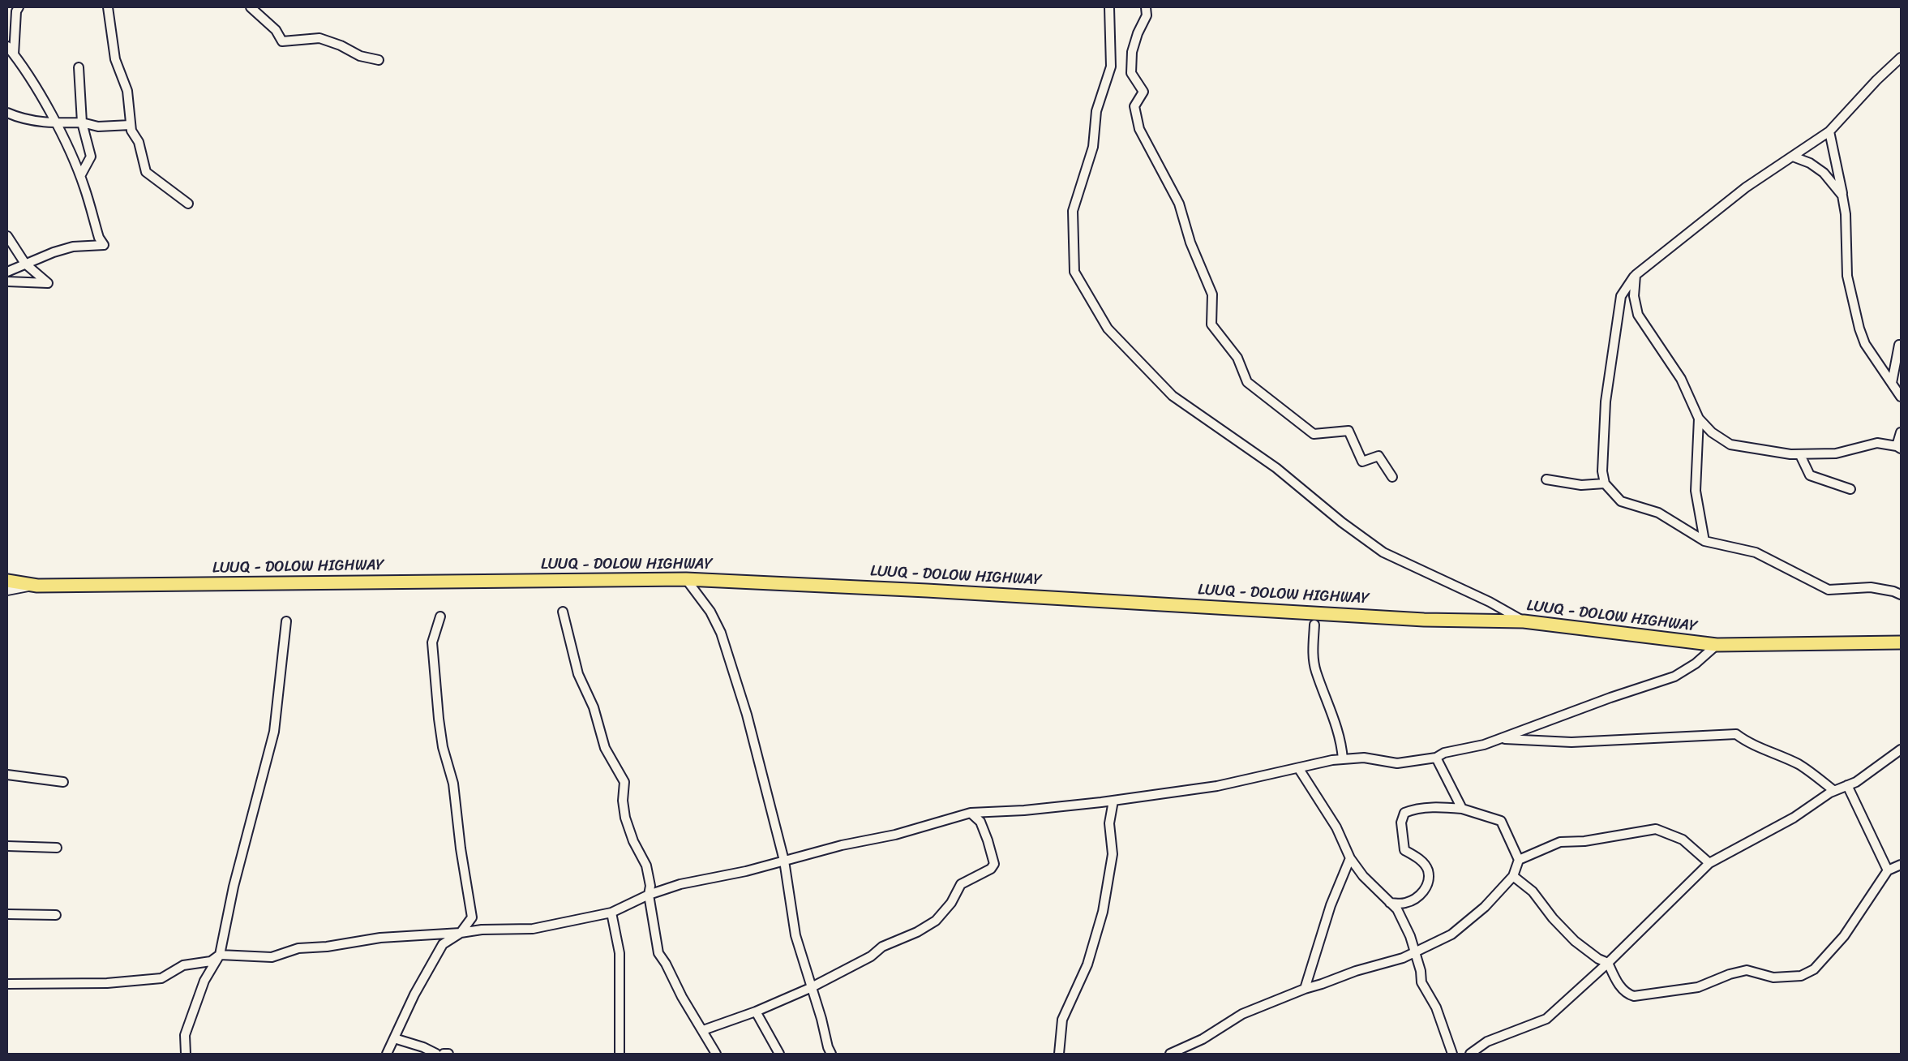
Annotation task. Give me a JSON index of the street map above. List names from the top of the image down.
{
  "streets": {
    "main road": ["LUUQ - DOLOW HIGHWAY"]
  }
}
